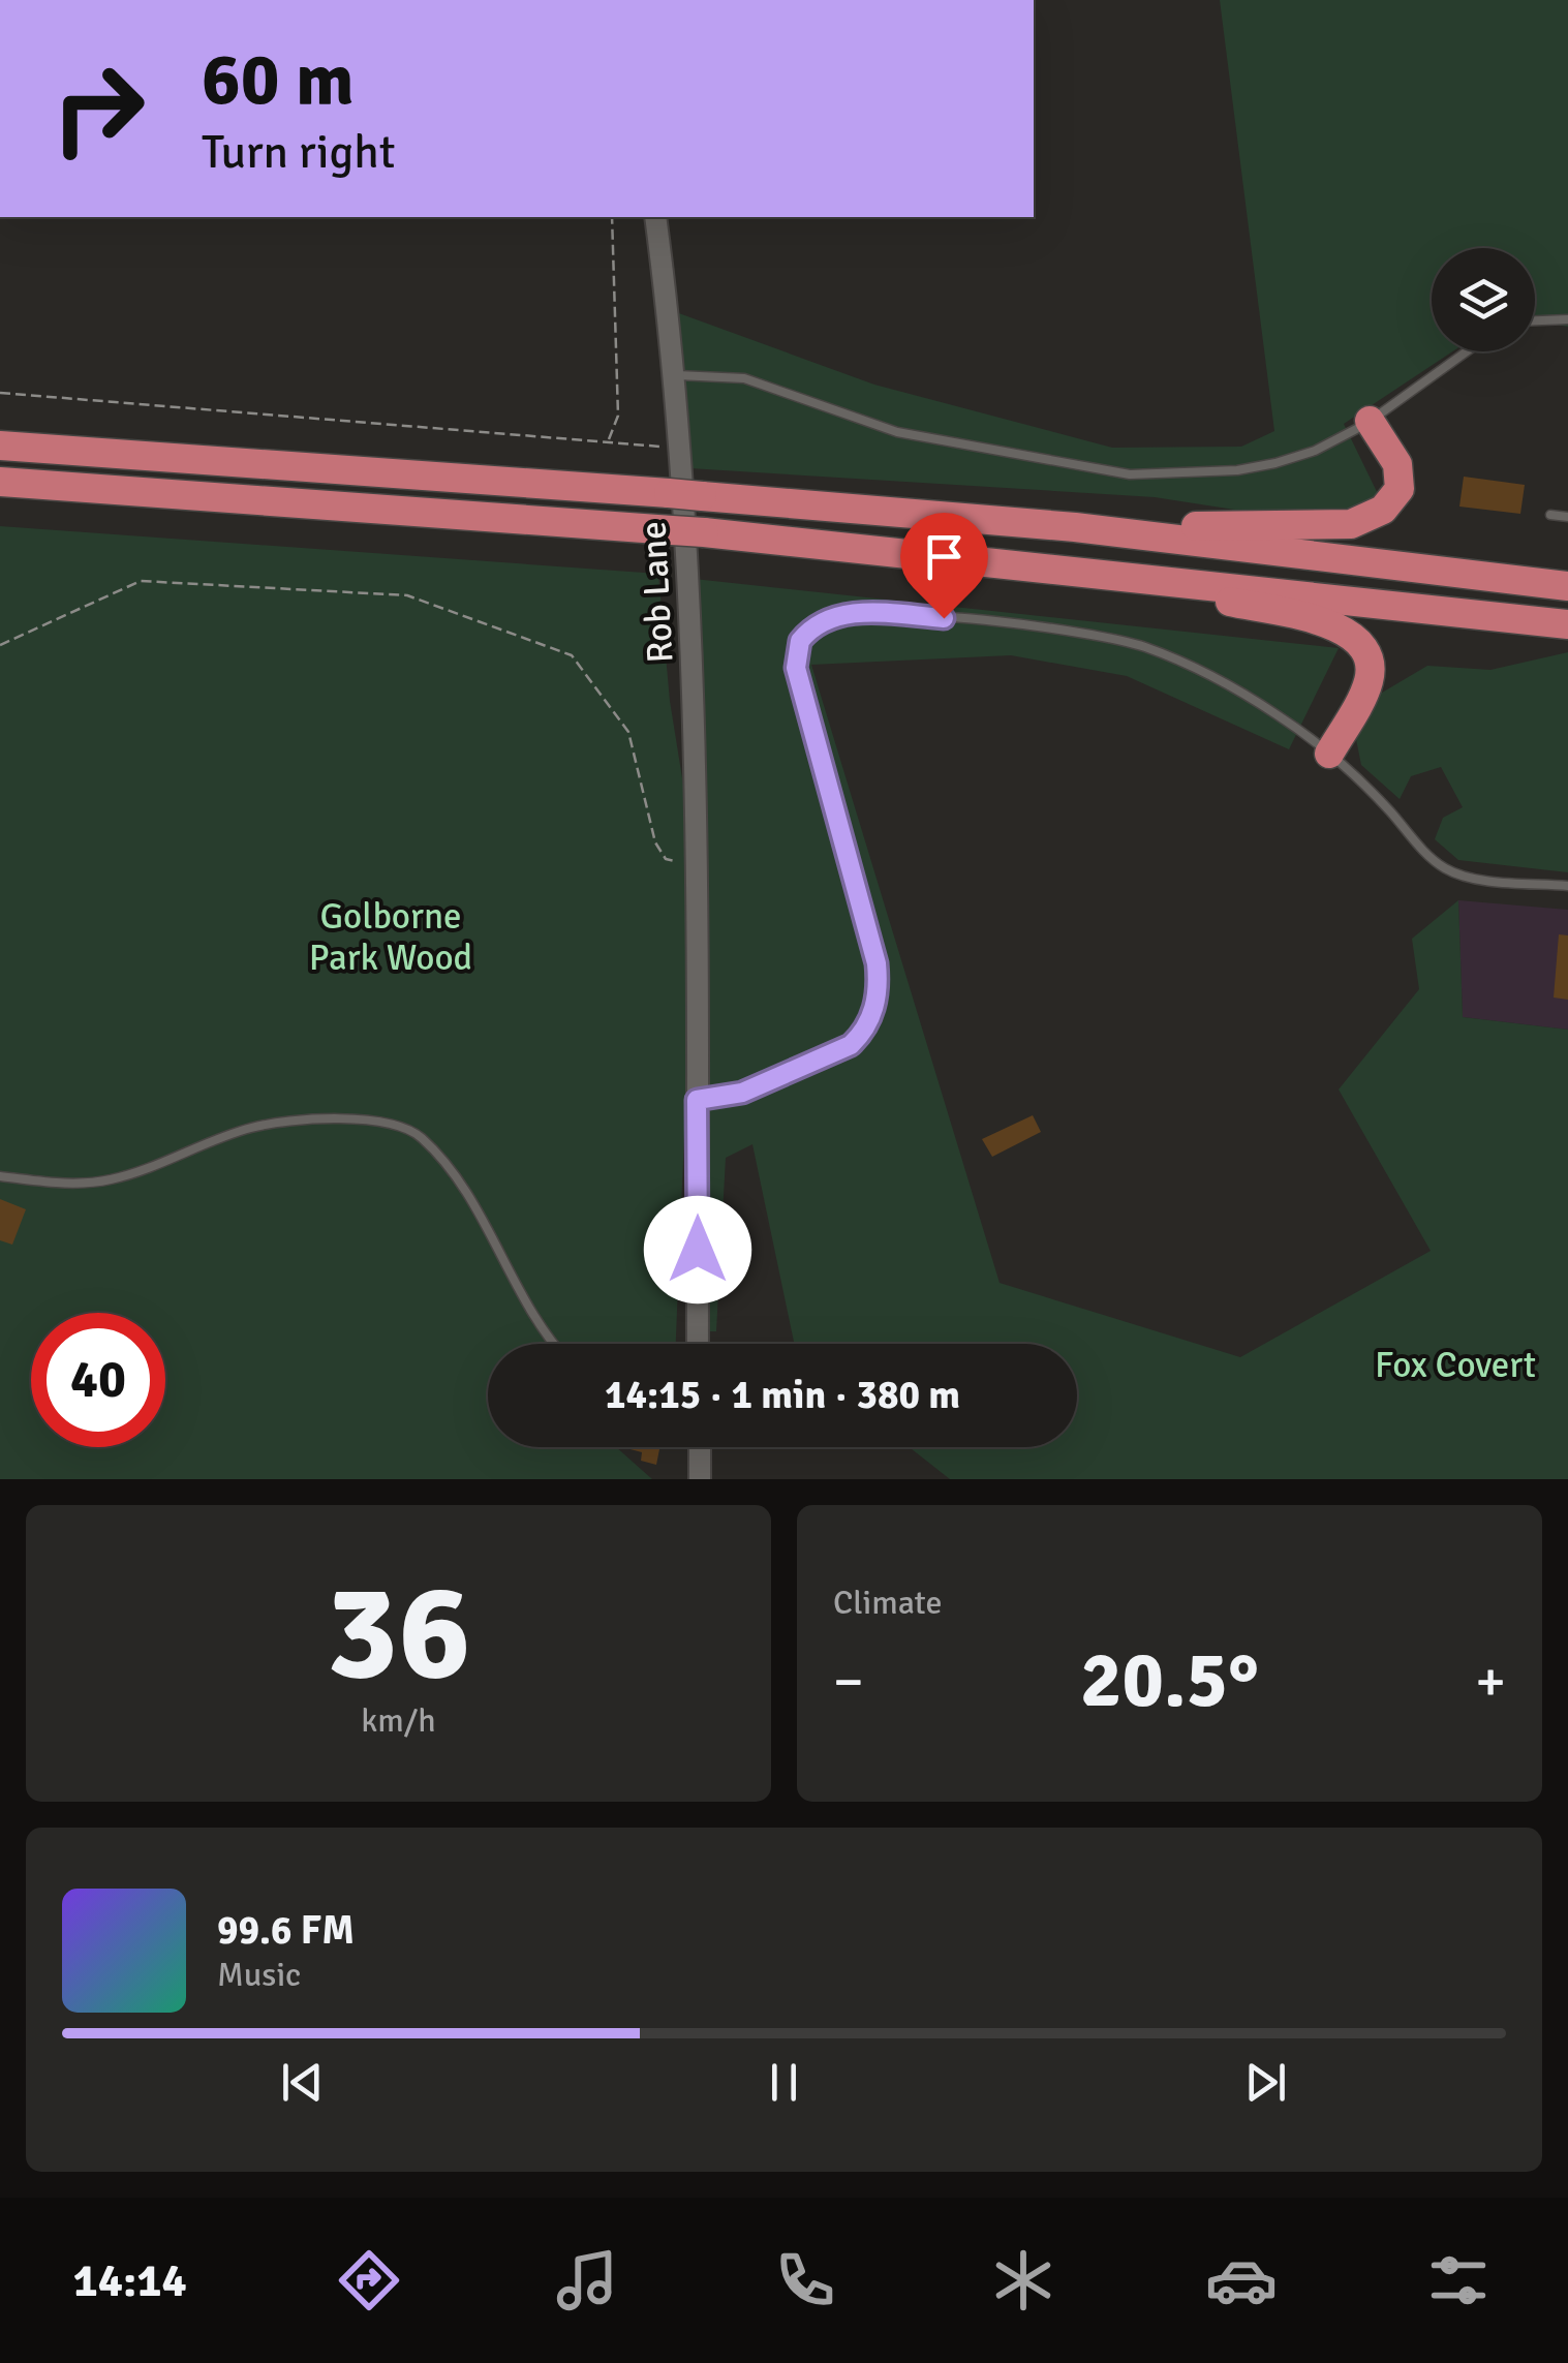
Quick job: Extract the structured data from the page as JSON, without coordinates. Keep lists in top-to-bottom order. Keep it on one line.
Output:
{"streets":{"street":["Rob Lane"]},"parks":["Golborne Park Wood","Fox Covert"],"page":{"turn":["60 m","Turn right"],"limit":"40","trip":"14:15 · 1 min · 380 m","tile":[["36","km/h"],"Climate"],"heat":["−","20.5°","+"],"song":["99.6 FM","Music"],"tabs":"14:14"}}
